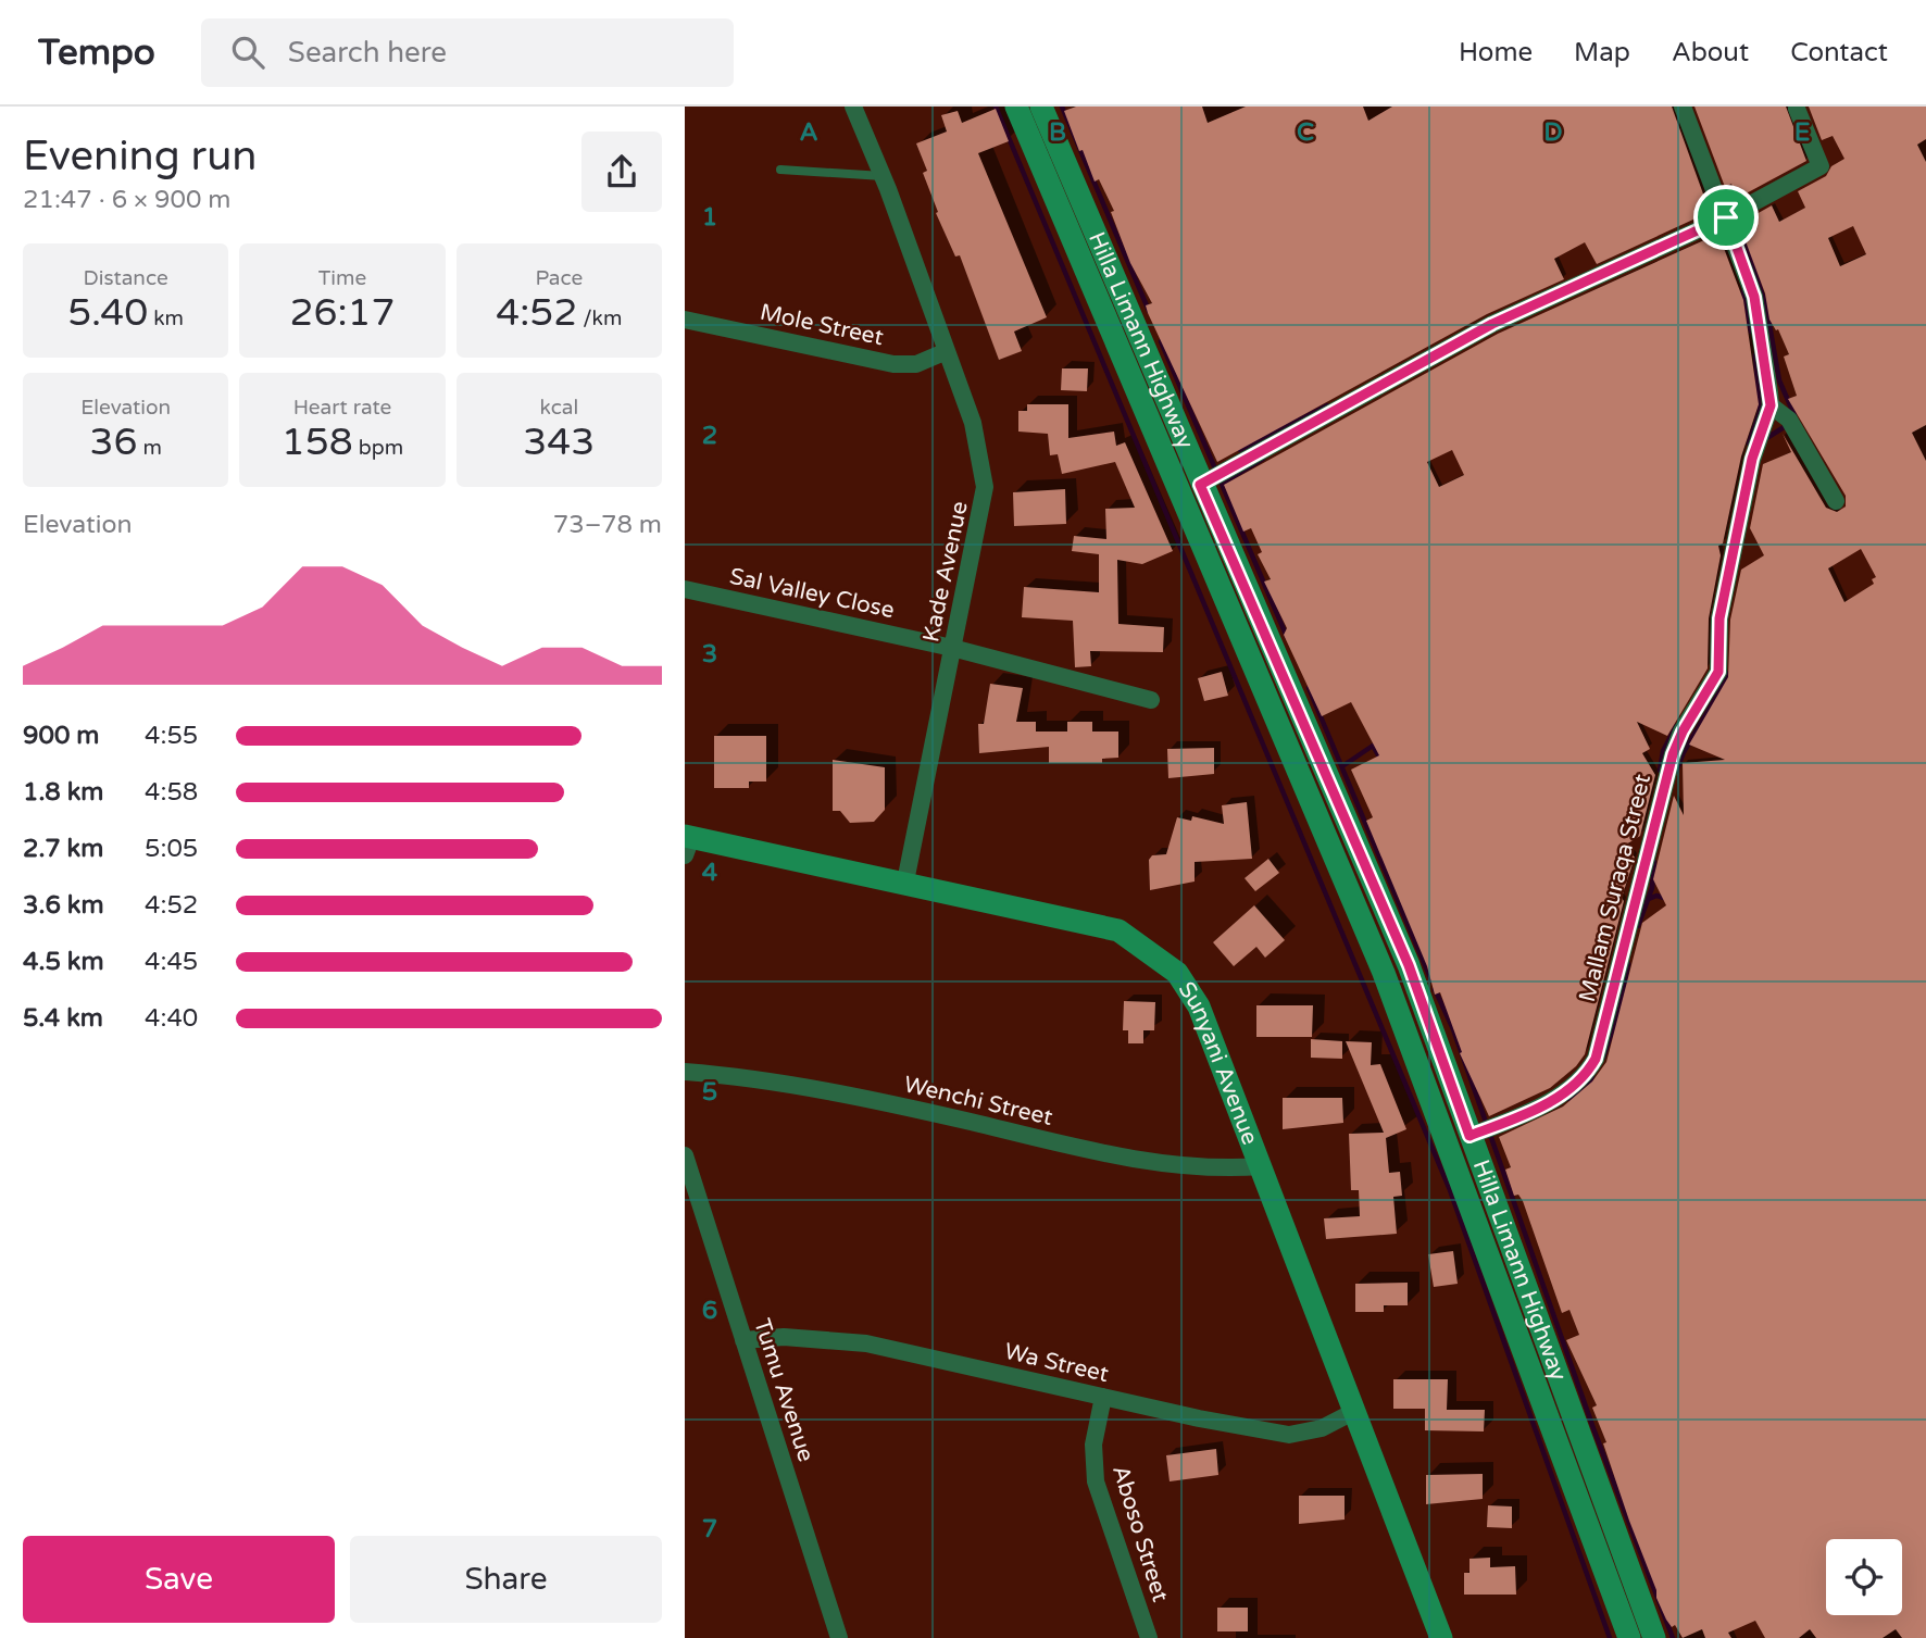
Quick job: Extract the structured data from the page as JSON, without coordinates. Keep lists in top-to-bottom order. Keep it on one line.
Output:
{"streets":{"main road":["Hilla Limann Highway","Sunyani Avenue"],"street":["Mole Street","Kade Avenue","Sal Valley Close","Mallam Suraqa Street","Wenchi Street","Wa Street","Tumu Avenue","Aboso Street"]},"crossings":[["Mole Street","Kade Avenue"],["Hilla Limann Highway","Mallam Suraqa Street"],["Kade Avenue","Sal Valley Close"],["Kade Avenue","Sunyani Avenue"],["Sunyani Avenue","Wenchi Street"],["Sunyani Avenue","Wa Street"],["Wa Street","Tumu Avenue"],["Wa Street","Aboso Street"]],"page":{"header":"Tempo","search":"Search here","nav":["Home","Map","About","Contact"],"heading":["Evening run","21:47 · 6 × 900 m"],"stats":[["Distance","5.40 km"],["Time","26:17"],["Pace","4:52 /km"],["Elevation","36 m"],["Heart rate","158 bpm"],["kcal","343"]],"chart":["Elevation","73–78 m"],"list":[{"name":"900 m","note":"4:55"},{"name":"1.8 km","note":"4:58"},{"name":"2.7 km","note":"5:05"},{"name":"3.6 km","note":"4:52"},{"name":"4.5 km","note":"4:45"},{"name":"5.4 km","note":"4:40"}],"buttons":["Save","Share"]},"grid":{"columns":["A","B","C","D","E"],"rows":["1","2","3","4","5","6","7"]}}
